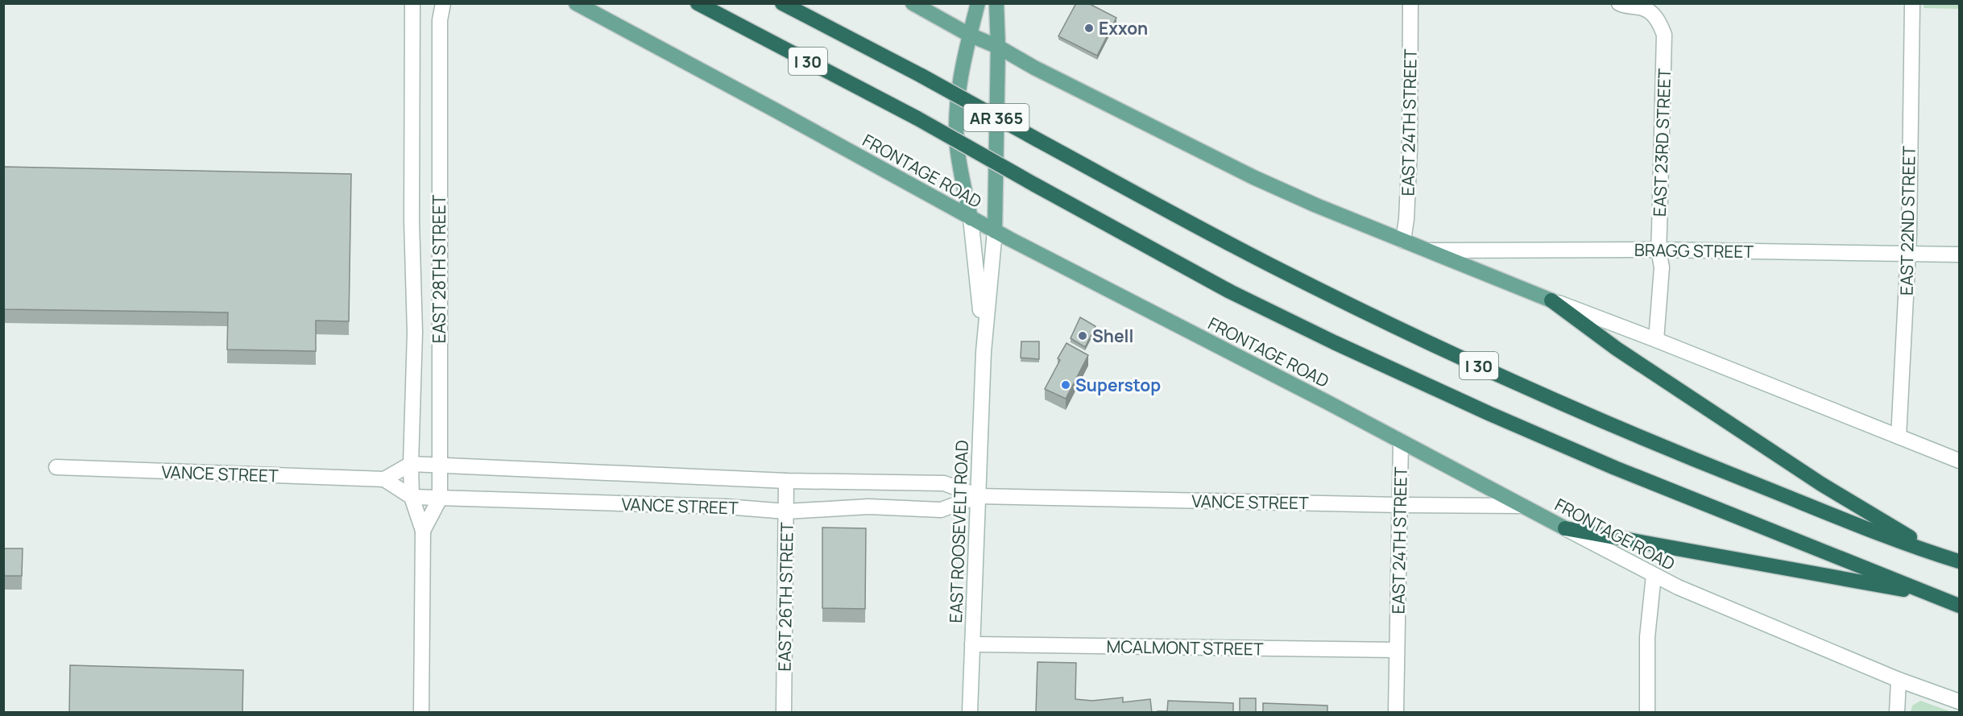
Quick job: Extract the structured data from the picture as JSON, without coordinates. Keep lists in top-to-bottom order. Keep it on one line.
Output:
{"streets":{"highway":["I 30"],"main road":["AR 365","FRONTAGE ROAD","EAST ROOSEVELT ROAD"],"street":["EAST 24TH STREET","EAST 23RD STREET","EAST 22ND STREET","BRAGG STREET","EAST 28TH STREET","VANCE STREET","EAST 26TH STREET","MCALMONT STREET"]},"crossings":[["EAST 24TH STREET","FRONTAGE ROAD"],["EAST 24TH STREET","VANCE STREET"],["EAST 24TH STREET","MCALMONT STREET"],["EAST 23RD STREET","BRAGG STREET"],["FRONTAGE ROAD","VANCE STREET"],["FRONTAGE ROAD","EAST ROOSEVELT ROAD"],["EAST 22ND STREET","BRAGG STREET"],["EAST 28TH STREET","VANCE STREET"],["VANCE STREET","EAST ROOSEVELT ROAD"],["VANCE STREET","EAST 26TH STREET"],["EAST ROOSEVELT ROAD","MCALMONT STREET"]],"places":["Exxon","Shell","Superstop"]}
